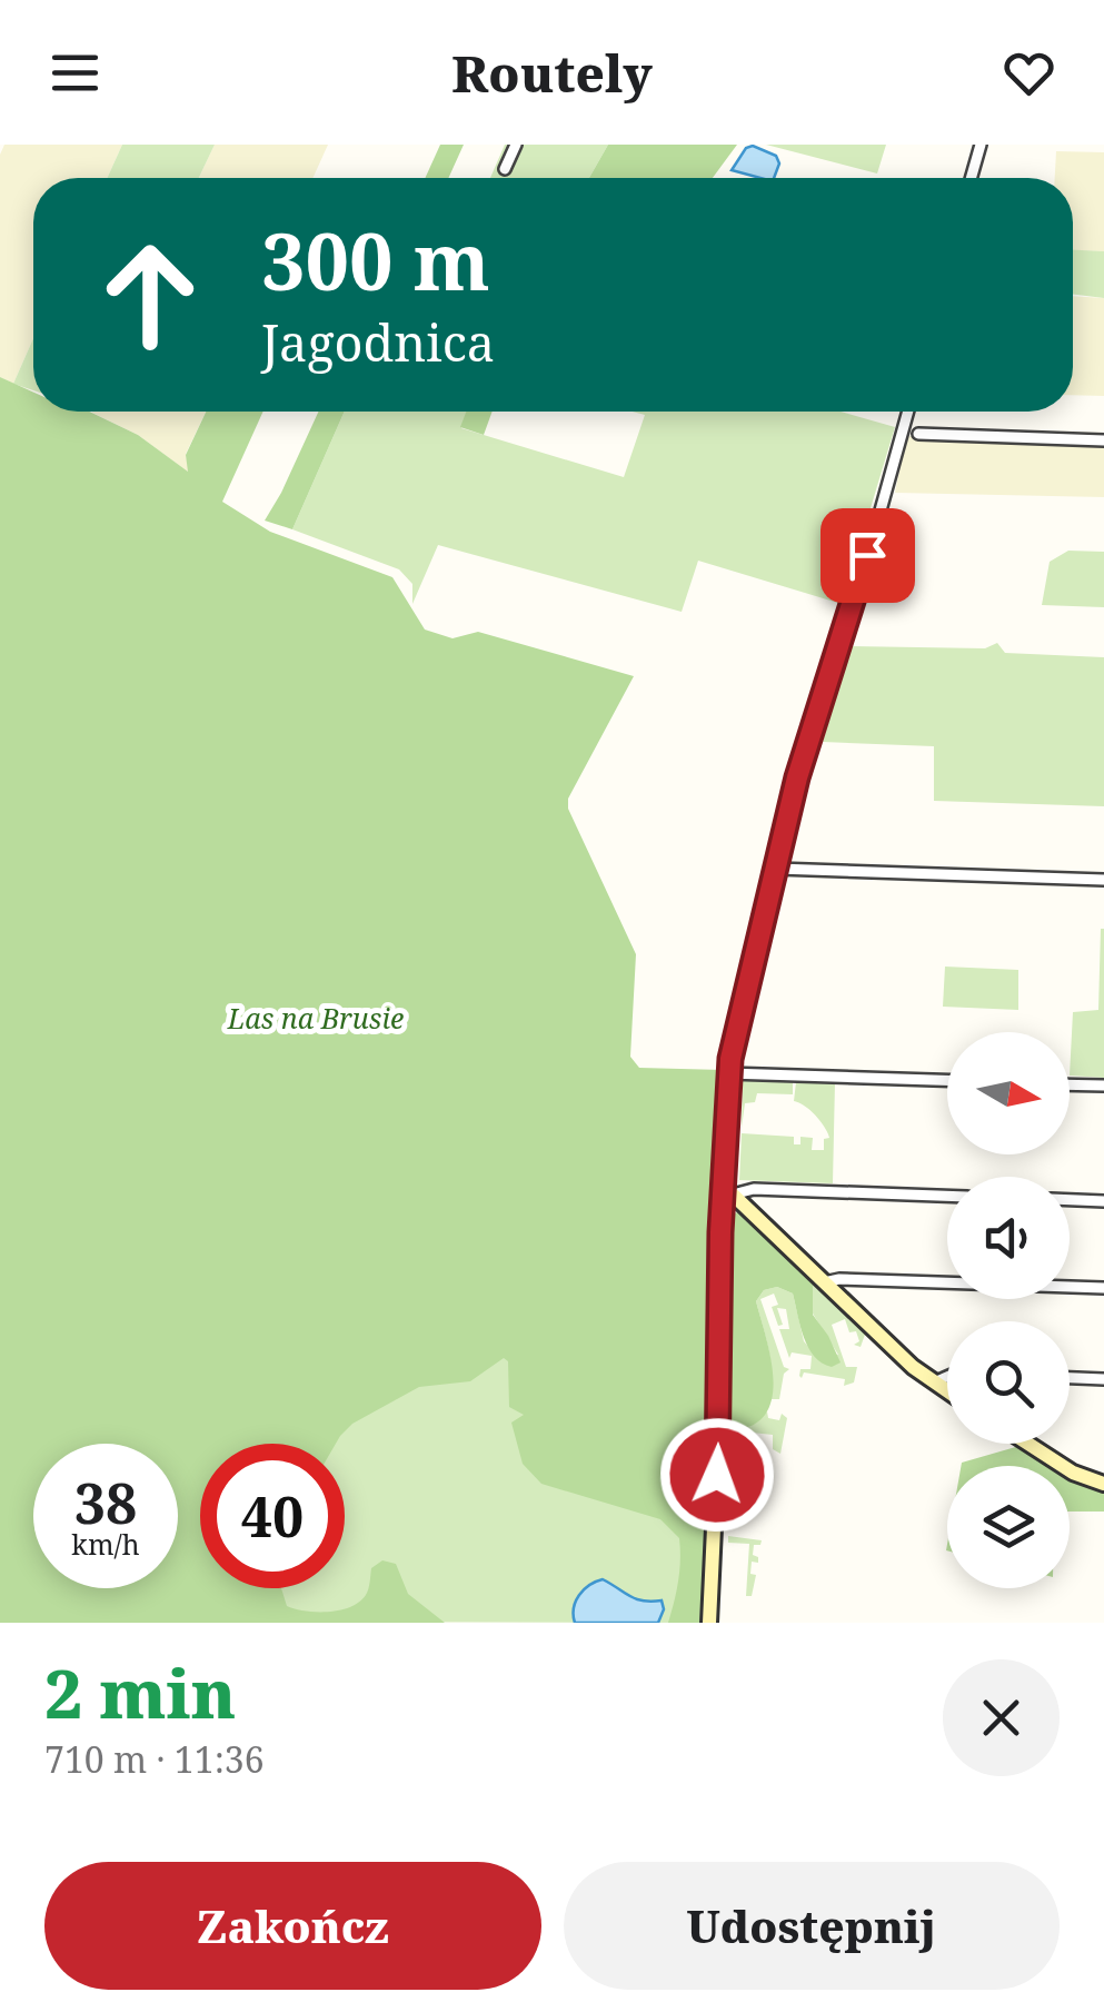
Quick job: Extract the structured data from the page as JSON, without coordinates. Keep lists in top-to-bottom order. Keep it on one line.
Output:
{"parks":["Las na Brusie"],"north":"right","page":{"header":"Routely","turn":["300 m","Jagodnica"],"speed":"38 km/h","limit":"40","heading":["2 min","710 m · 11:36"],"buttons":["Zakończ","Udostępnij"]}}
